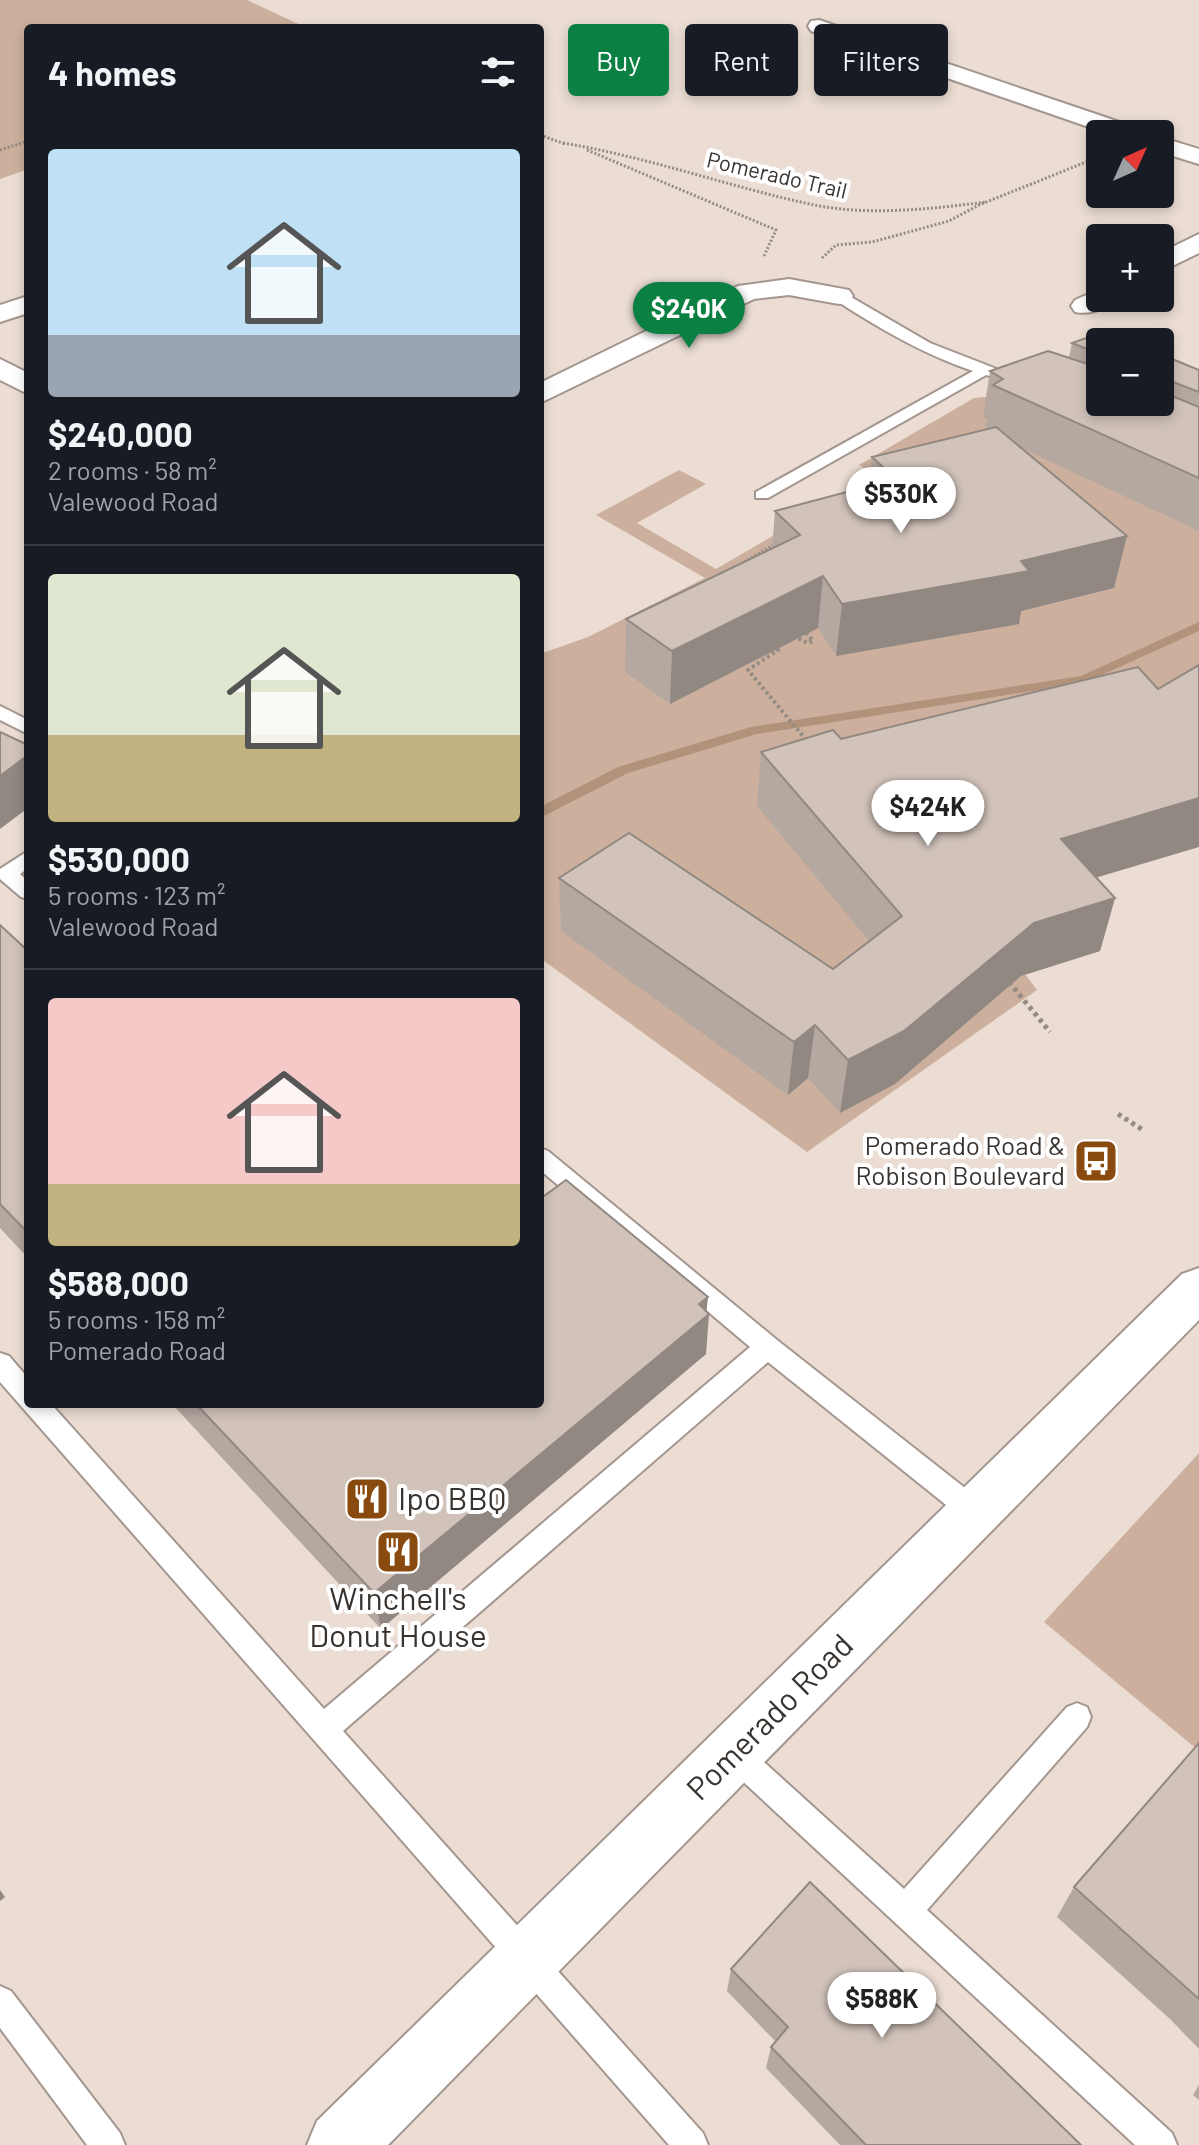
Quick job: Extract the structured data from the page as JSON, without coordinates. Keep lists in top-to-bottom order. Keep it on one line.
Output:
{"streets":{"street":["Pomerado Road"],"path":["Pomerado Trail"]},"places":{"bus stop":["Pomerado Road & Robison Boulevard"],"restaurant":["Ipo BBQ","Winchell's Donut House"]},"north":"top right","page":{"chip":["Buy","Rent","Filters"],"heading":"4 homes","map_buttons":["+","−"],"list":[{"name":"$240,000","note":"2 rooms · 58 m² · Valewood Road"},{"name":"$530,000","note":"5 rooms · 123 m² · Valewood Road"},{"name":"$588,000","note":"5 rooms · 158 m² · Pomerado Road"}],"price":["$240K","$530K","$424K","$588K"]}}
